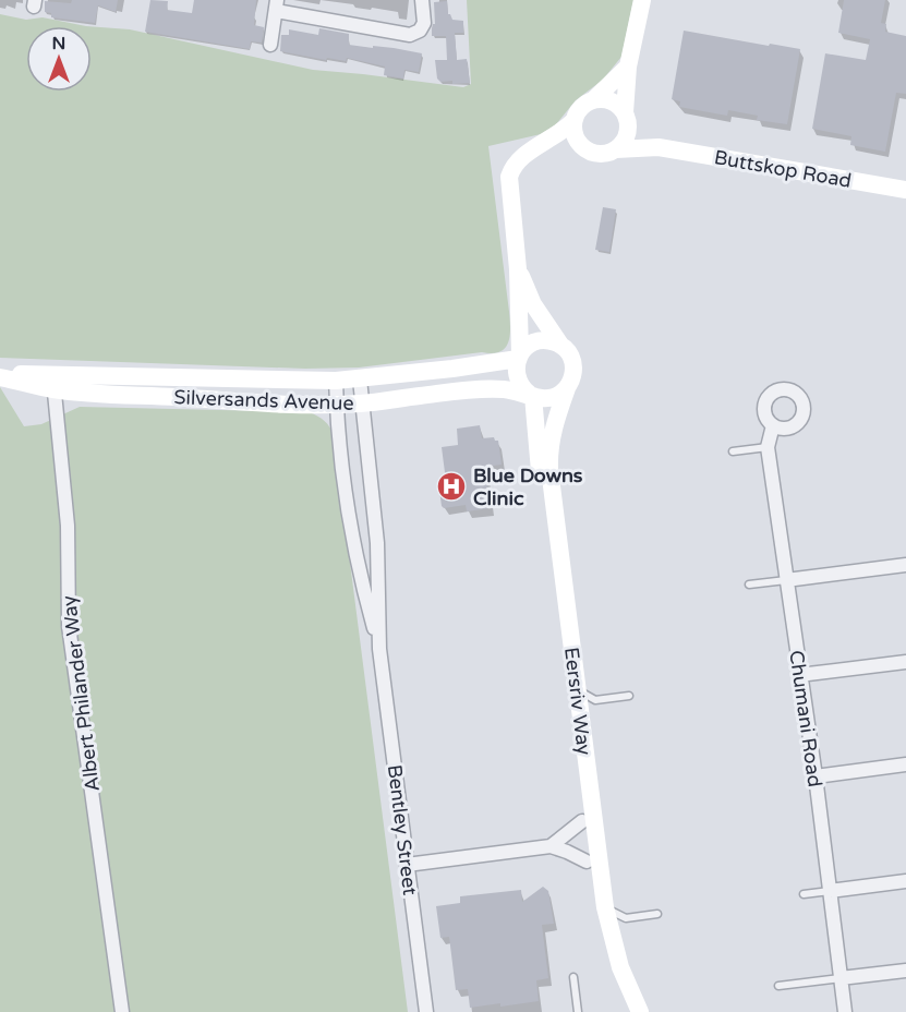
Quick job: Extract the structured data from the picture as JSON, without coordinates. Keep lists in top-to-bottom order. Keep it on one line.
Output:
{"streets":{"main road":["Buttskop Road","Silversands Avenue","Eersriv Way"],"street":["Albert Philander Way","Chumani Road","Bentley Street"]},"crossings":[["Silversands Avenue","Albert Philander Way"],["Silversands Avenue","Eersriv Way"],["Silversands Avenue","Bentley Street"]],"places":{"hospital":["Blue Downs Clinic"]},"north":"top"}
